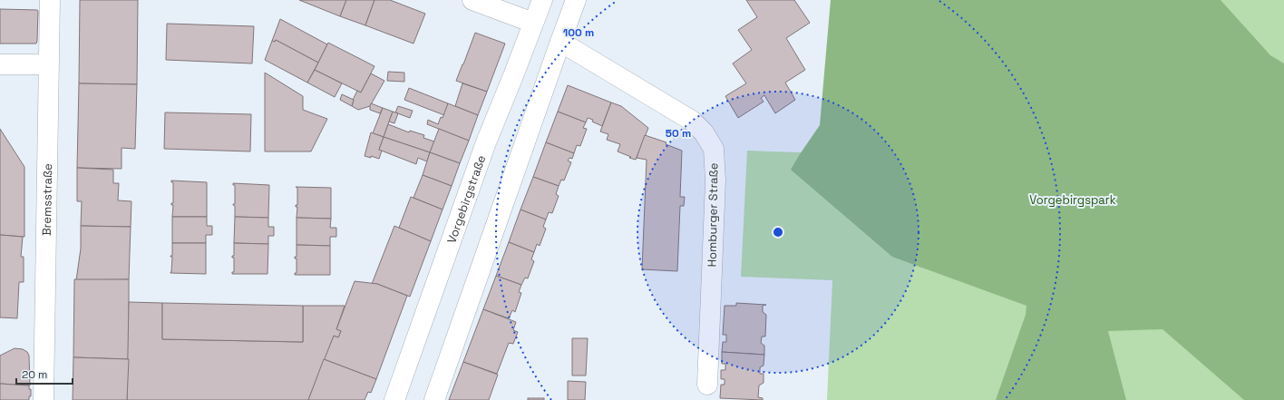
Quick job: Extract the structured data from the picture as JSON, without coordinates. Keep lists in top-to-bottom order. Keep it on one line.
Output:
{"streets":{"street":["Bremsstraße","Vorgebirgstraße","Homburger Straße"]},"parks":["Vorgebirgspark"],"scale_bar":"20 m","rings":["100 m","50 m"]}
